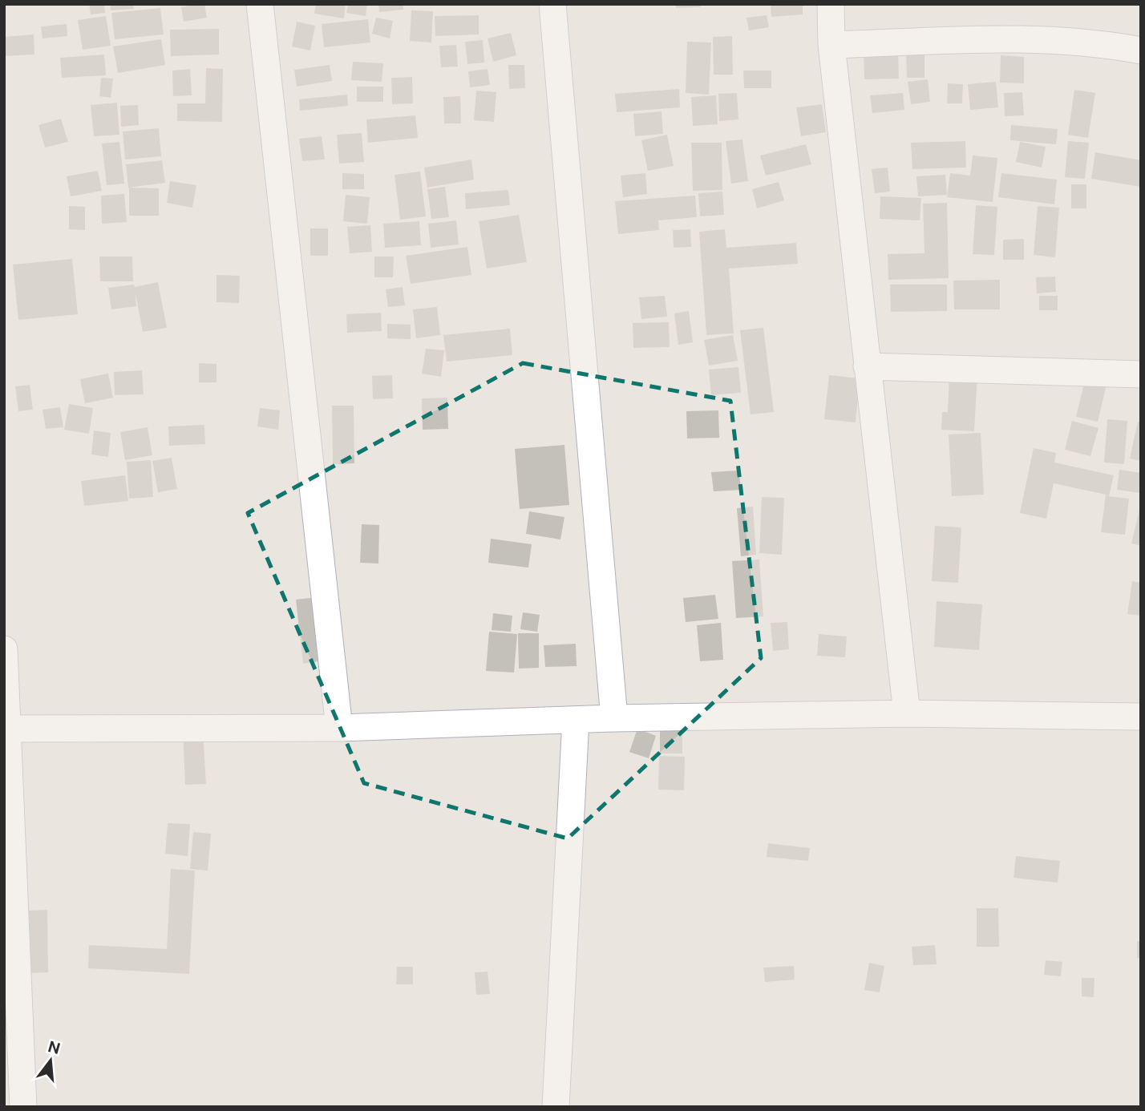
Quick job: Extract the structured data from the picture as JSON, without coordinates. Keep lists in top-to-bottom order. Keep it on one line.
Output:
{"north":"top"}
